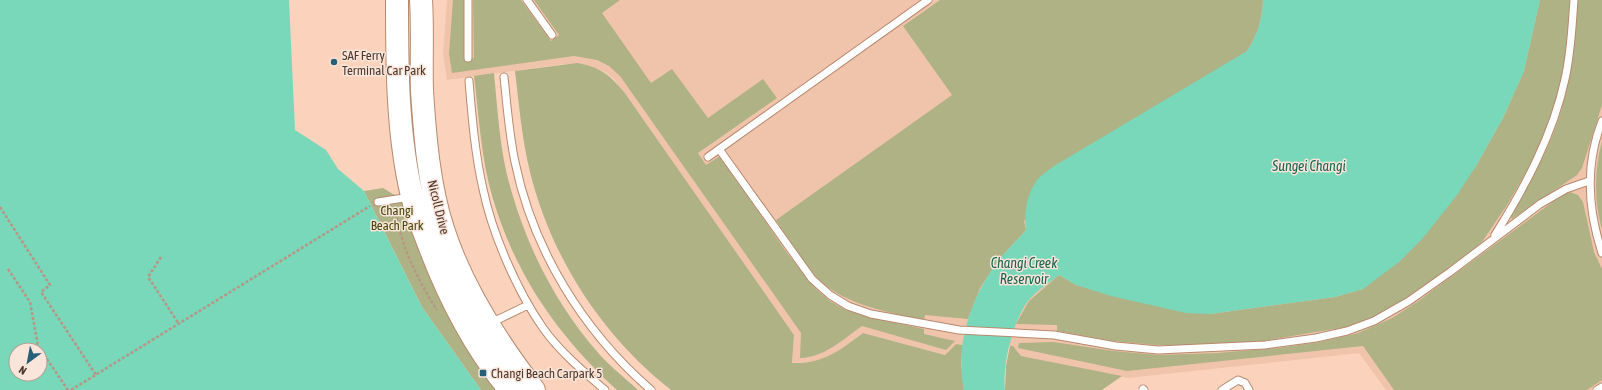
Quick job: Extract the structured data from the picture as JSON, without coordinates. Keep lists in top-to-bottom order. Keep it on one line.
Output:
{"streets":{"main road":["Nicoll Drive"]},"water":["Sungei Changi","Changi Creek Reservoir"],"parks":["Changi Beach Park"],"places":{"other":["SAF Ferry Terminal Car Park"],"transit":["Changi Beach Carpark 5"]},"north":"bottom left"}
